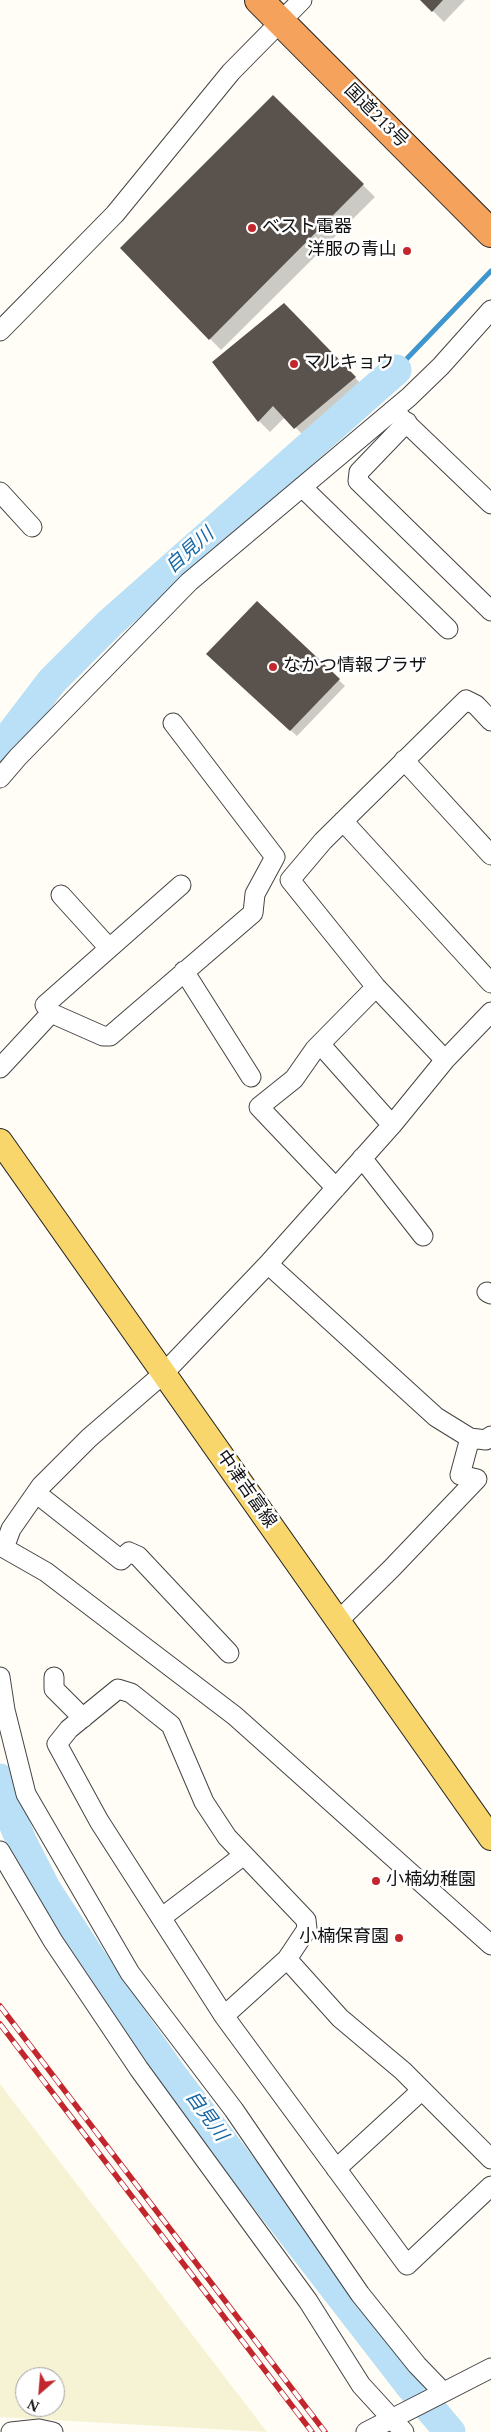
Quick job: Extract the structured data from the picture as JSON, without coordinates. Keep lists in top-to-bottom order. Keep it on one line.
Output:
{"streets":{"highway":["国道213号"],"main road":["中津吉富線"]},"water":["自見川"],"places":["ベスト電器","洋服の青山","マルキョウ","なかつ情報プラザ","小楠幼稚園","小楠保育園"],"north":"bottom left"}
